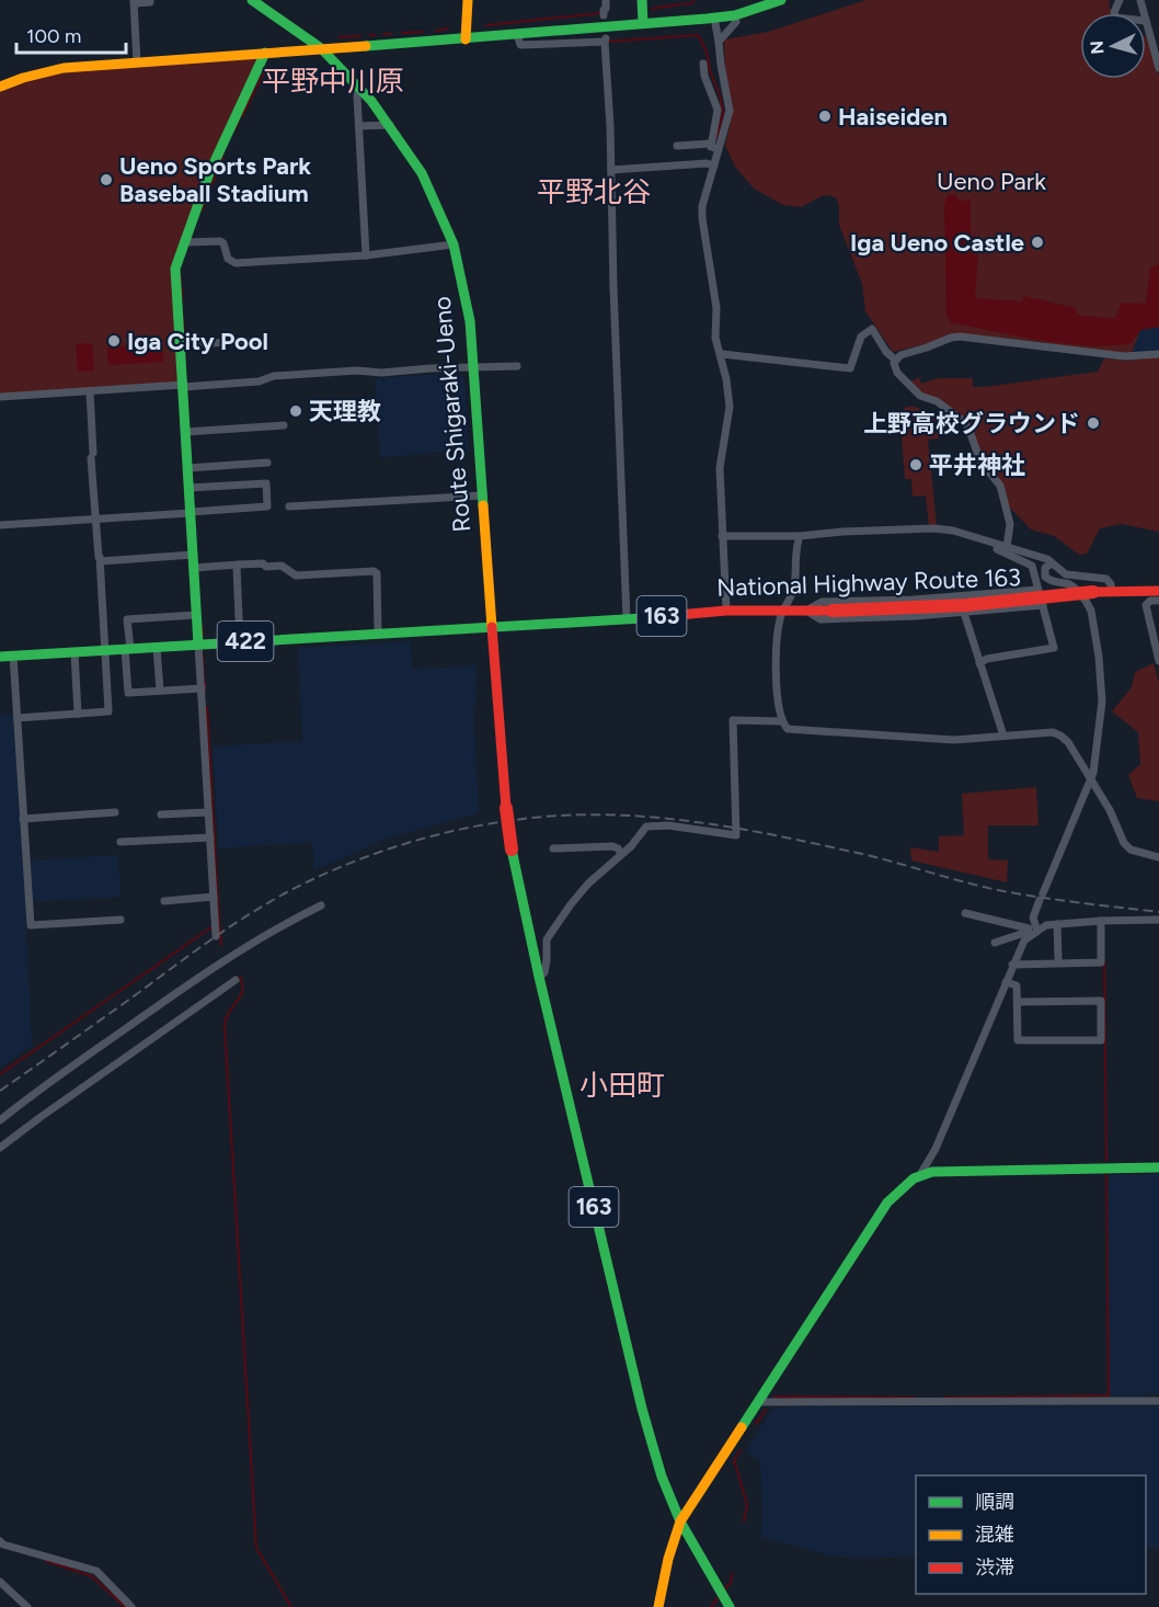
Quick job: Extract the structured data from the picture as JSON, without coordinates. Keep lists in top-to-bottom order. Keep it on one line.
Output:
{"streets":{"main road":["Route Shigaraki-Ueno","National Highway Route 163","163","422"]},"crossings":[["Route Shigaraki-Ueno","National Highway Route 163"],["Route Shigaraki-Ueno","163"],["Route Shigaraki-Ueno","422"],["National Highway Route 163","163"],["National Highway Route 163","422"],["163","422"]],"districts":["平野中川原","平野北谷","小田町"],"parks":["Ueno Park"],"places":["Haiseiden","Ueno Sports Park Baseball Stadium","Iga Ueno Castle","Iga City Pool","天理教","上野高校グラウンド","平井神社"],"legend":["順調","混雑","渋滞"],"scale_bar":"100 m","north":"left"}
